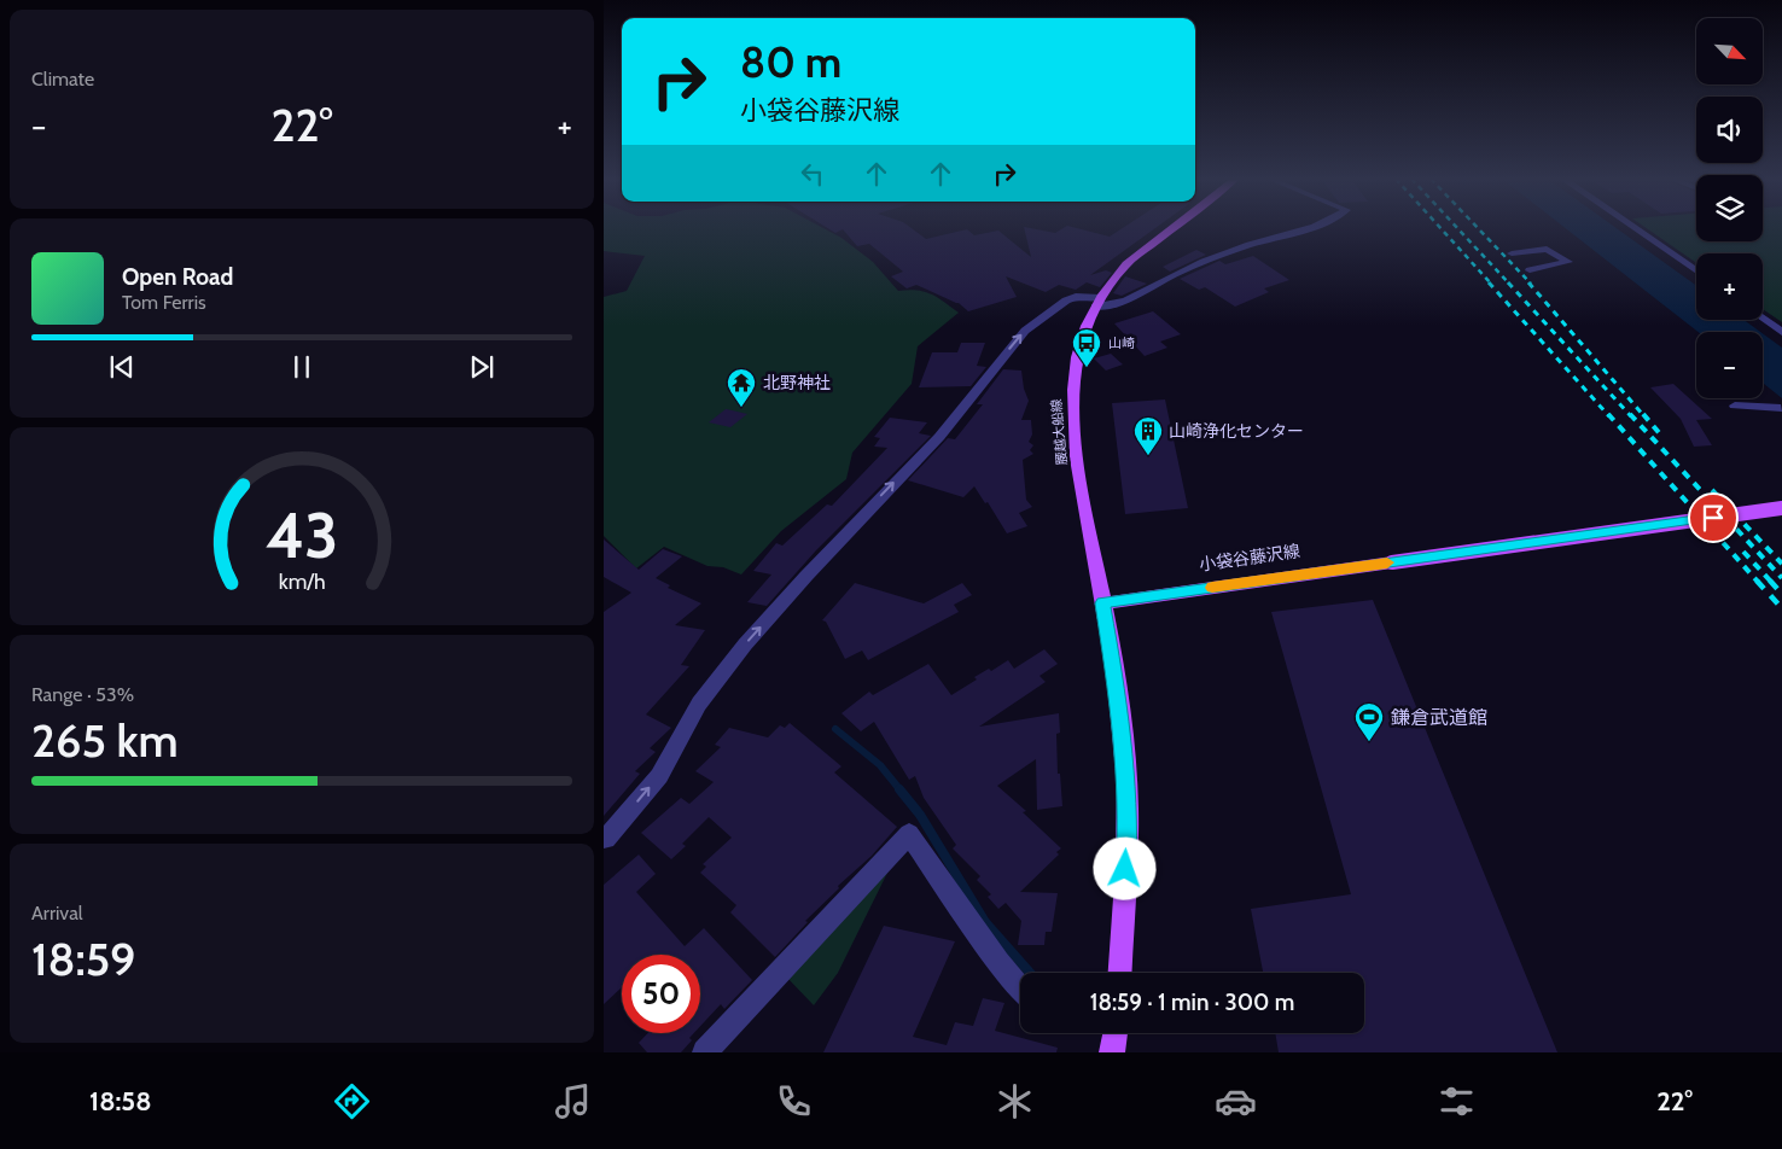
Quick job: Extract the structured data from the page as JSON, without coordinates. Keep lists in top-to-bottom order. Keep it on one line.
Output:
{"streets":{"main road":["腰越大船線","小袋谷藤沢線"]},"crossings":[["腰越大船線","小袋谷藤沢線"]],"places":{"bus stop":["山崎"],"temple":["北野神社"],"building":["山崎浄化センター"],"sports":["鎌倉武道館"]},"north":"bottom right","page":{"tile":["Climate",["Range · 53%","265 km"],["Arrival","18:59"]],"map_buttons":["+","−"],"turn":["80 m","小袋谷藤沢線"],"heat":["−","22°","+"],"song":["Open Road","Tom Ferris"],"limit":"50","trip":"18:59 · 1 min · 300 m","tabs":["18:58","22°"],"gauge":["43","km/h"]}}
